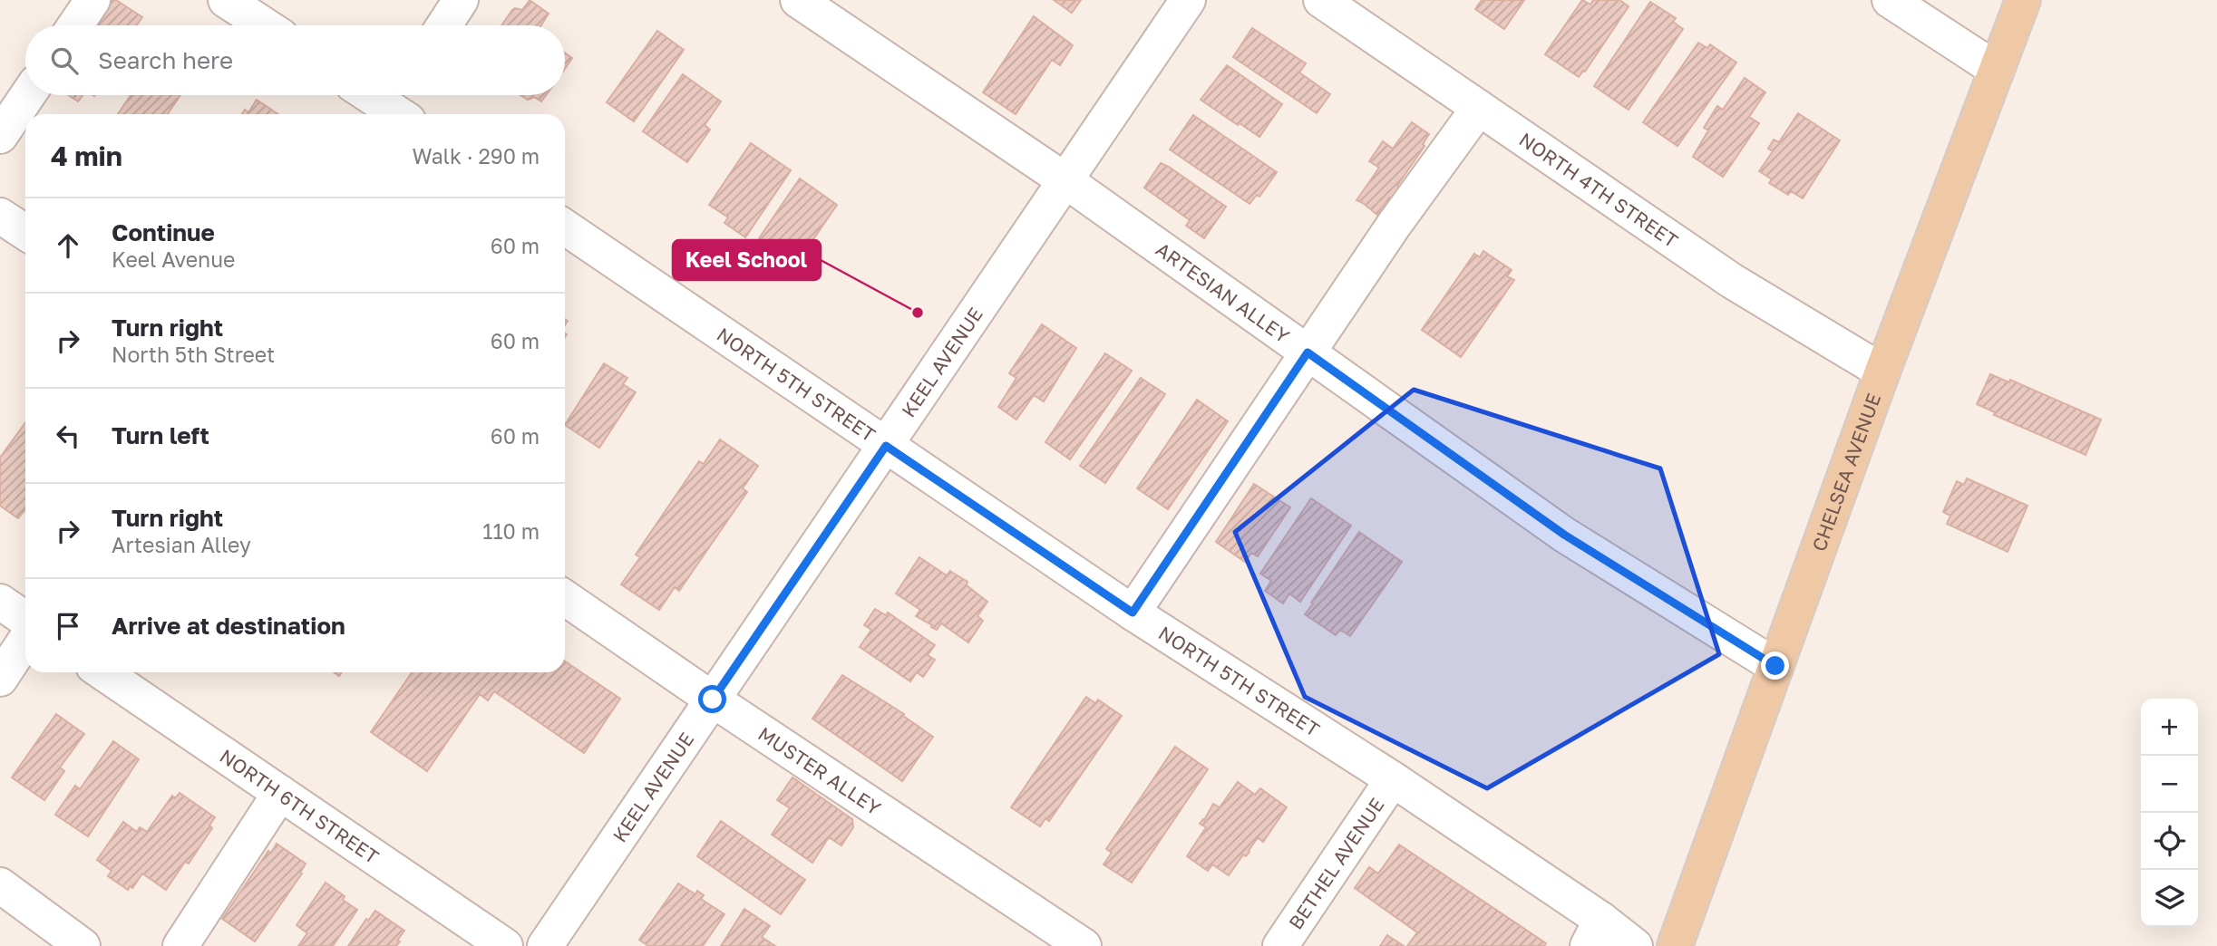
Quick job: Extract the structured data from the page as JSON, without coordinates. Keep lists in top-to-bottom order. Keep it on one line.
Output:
{"streets":{"main road":["CHELSEA AVENUE"],"street":["NORTH 4TH STREET","ARTESIAN ALLEY","KEEL AVENUE","NORTH 5TH STREET","MUSTER ALLEY","NORTH 6TH STREET","BETHEL AVENUE"]},"crossings":[["NORTH 4TH STREET","CHELSEA AVENUE"],["ARTESIAN ALLEY","KEEL AVENUE"],["ARTESIAN ALLEY","CHELSEA AVENUE"],["KEEL AVENUE","NORTH 5TH STREET"],["KEEL AVENUE","MUSTER ALLEY"],["NORTH 5TH STREET","BETHEL AVENUE"]],"places":["Keel School"],"page":{"search":"Search here","heading":["4 min","Walk · 290 m"],"list":[["Continue","Keel Avenue","60 m"],["Turn right","North 5th Street","60 m"],["Turn left","60 m"],["Turn right","Artesian Alley","110 m"],"Arrive at destination"],"map_buttons":["+","−"]}}
